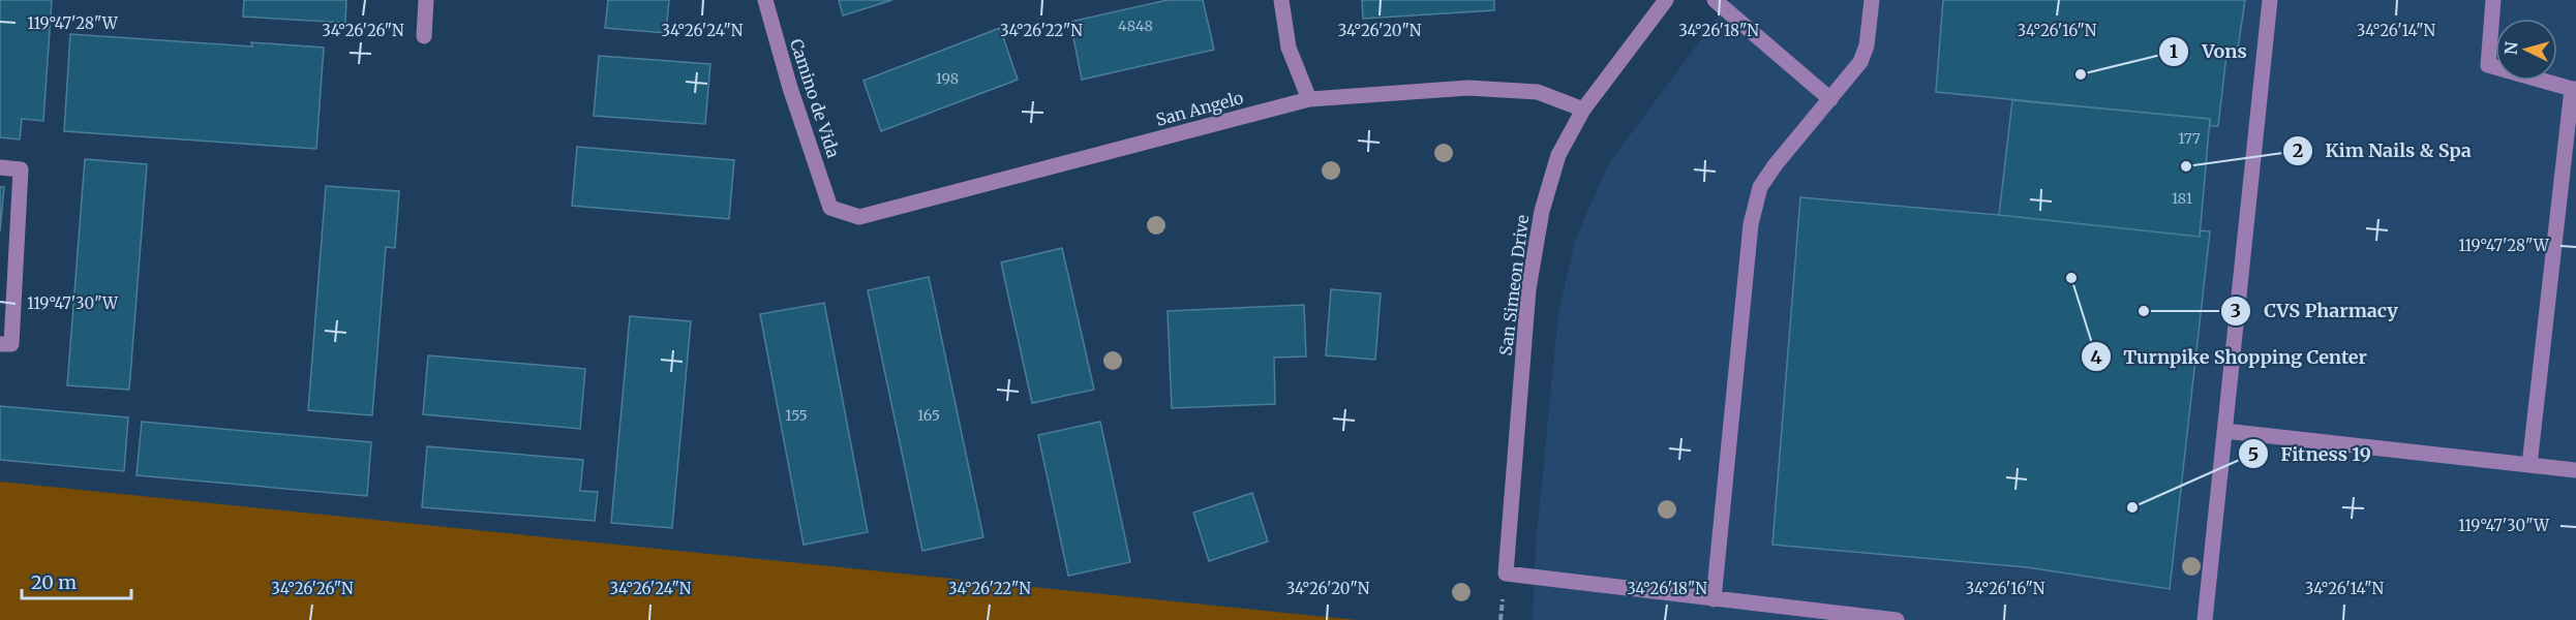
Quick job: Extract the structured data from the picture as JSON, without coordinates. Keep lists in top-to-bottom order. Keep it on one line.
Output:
{"streets":{"street":["Camino de Vida","San Angelo","San Simeon Drive"]},"crossings":[["Camino de Vida","San Angelo"],["San Angelo","San Simeon Drive"]],"places":["Vons","Kim Nails & Spa","Turnpike Shopping Center","CVS Pharmacy","Fitness 19"],"house_numbers":["4848","198","177","181","155","165"],"scale_bar":"20 m","north":"left","coordinates":["119°47'28\"W","34°26'20\"N","34°26'26\"N","34°26'24\"N","34°26'22\"N","34°26'18\"N","34°26'16\"N","34°26'14\"N","119°47'30\"W"]}
